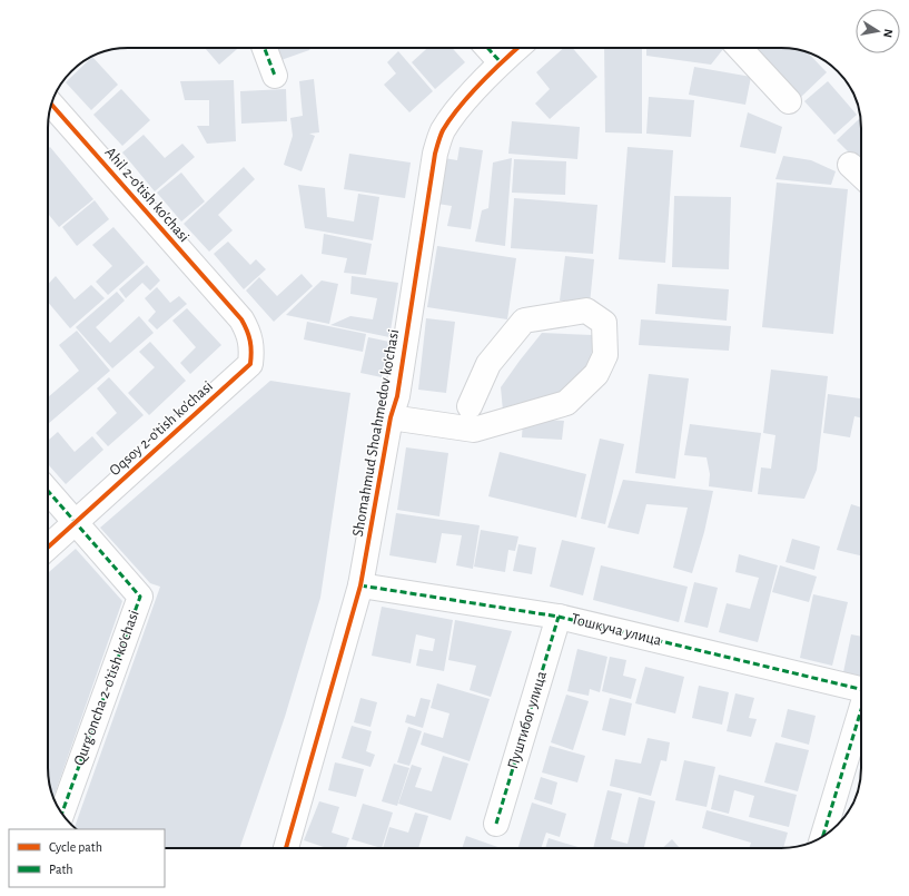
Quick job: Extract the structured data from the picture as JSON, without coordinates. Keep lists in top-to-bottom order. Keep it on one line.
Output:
{"streets":{"street":["Ahil 2-o'tish ko'chasi","Oqsoy 2-o'tish ko'chasi","Shomahmud Shoahmedov ko'chasi","Тошкуча улица","Qurg'oncha 2-o'tish ko'chasi","Пуштибог улица"]},"crossings":[["Ahil 2-o'tish ko'chasi","Oqsoy 2-o'tish ko'chasi"],["Oqsoy 2-o'tish ko'chasi","Qurg'oncha 2-o'tish ko'chasi"],["Shomahmud Shoahmedov ko'chasi","Тошкуча улица"],["Тошкуча улица","Пуштибог улица"]],"legend":["Cycle path","Path"],"north":"right"}
